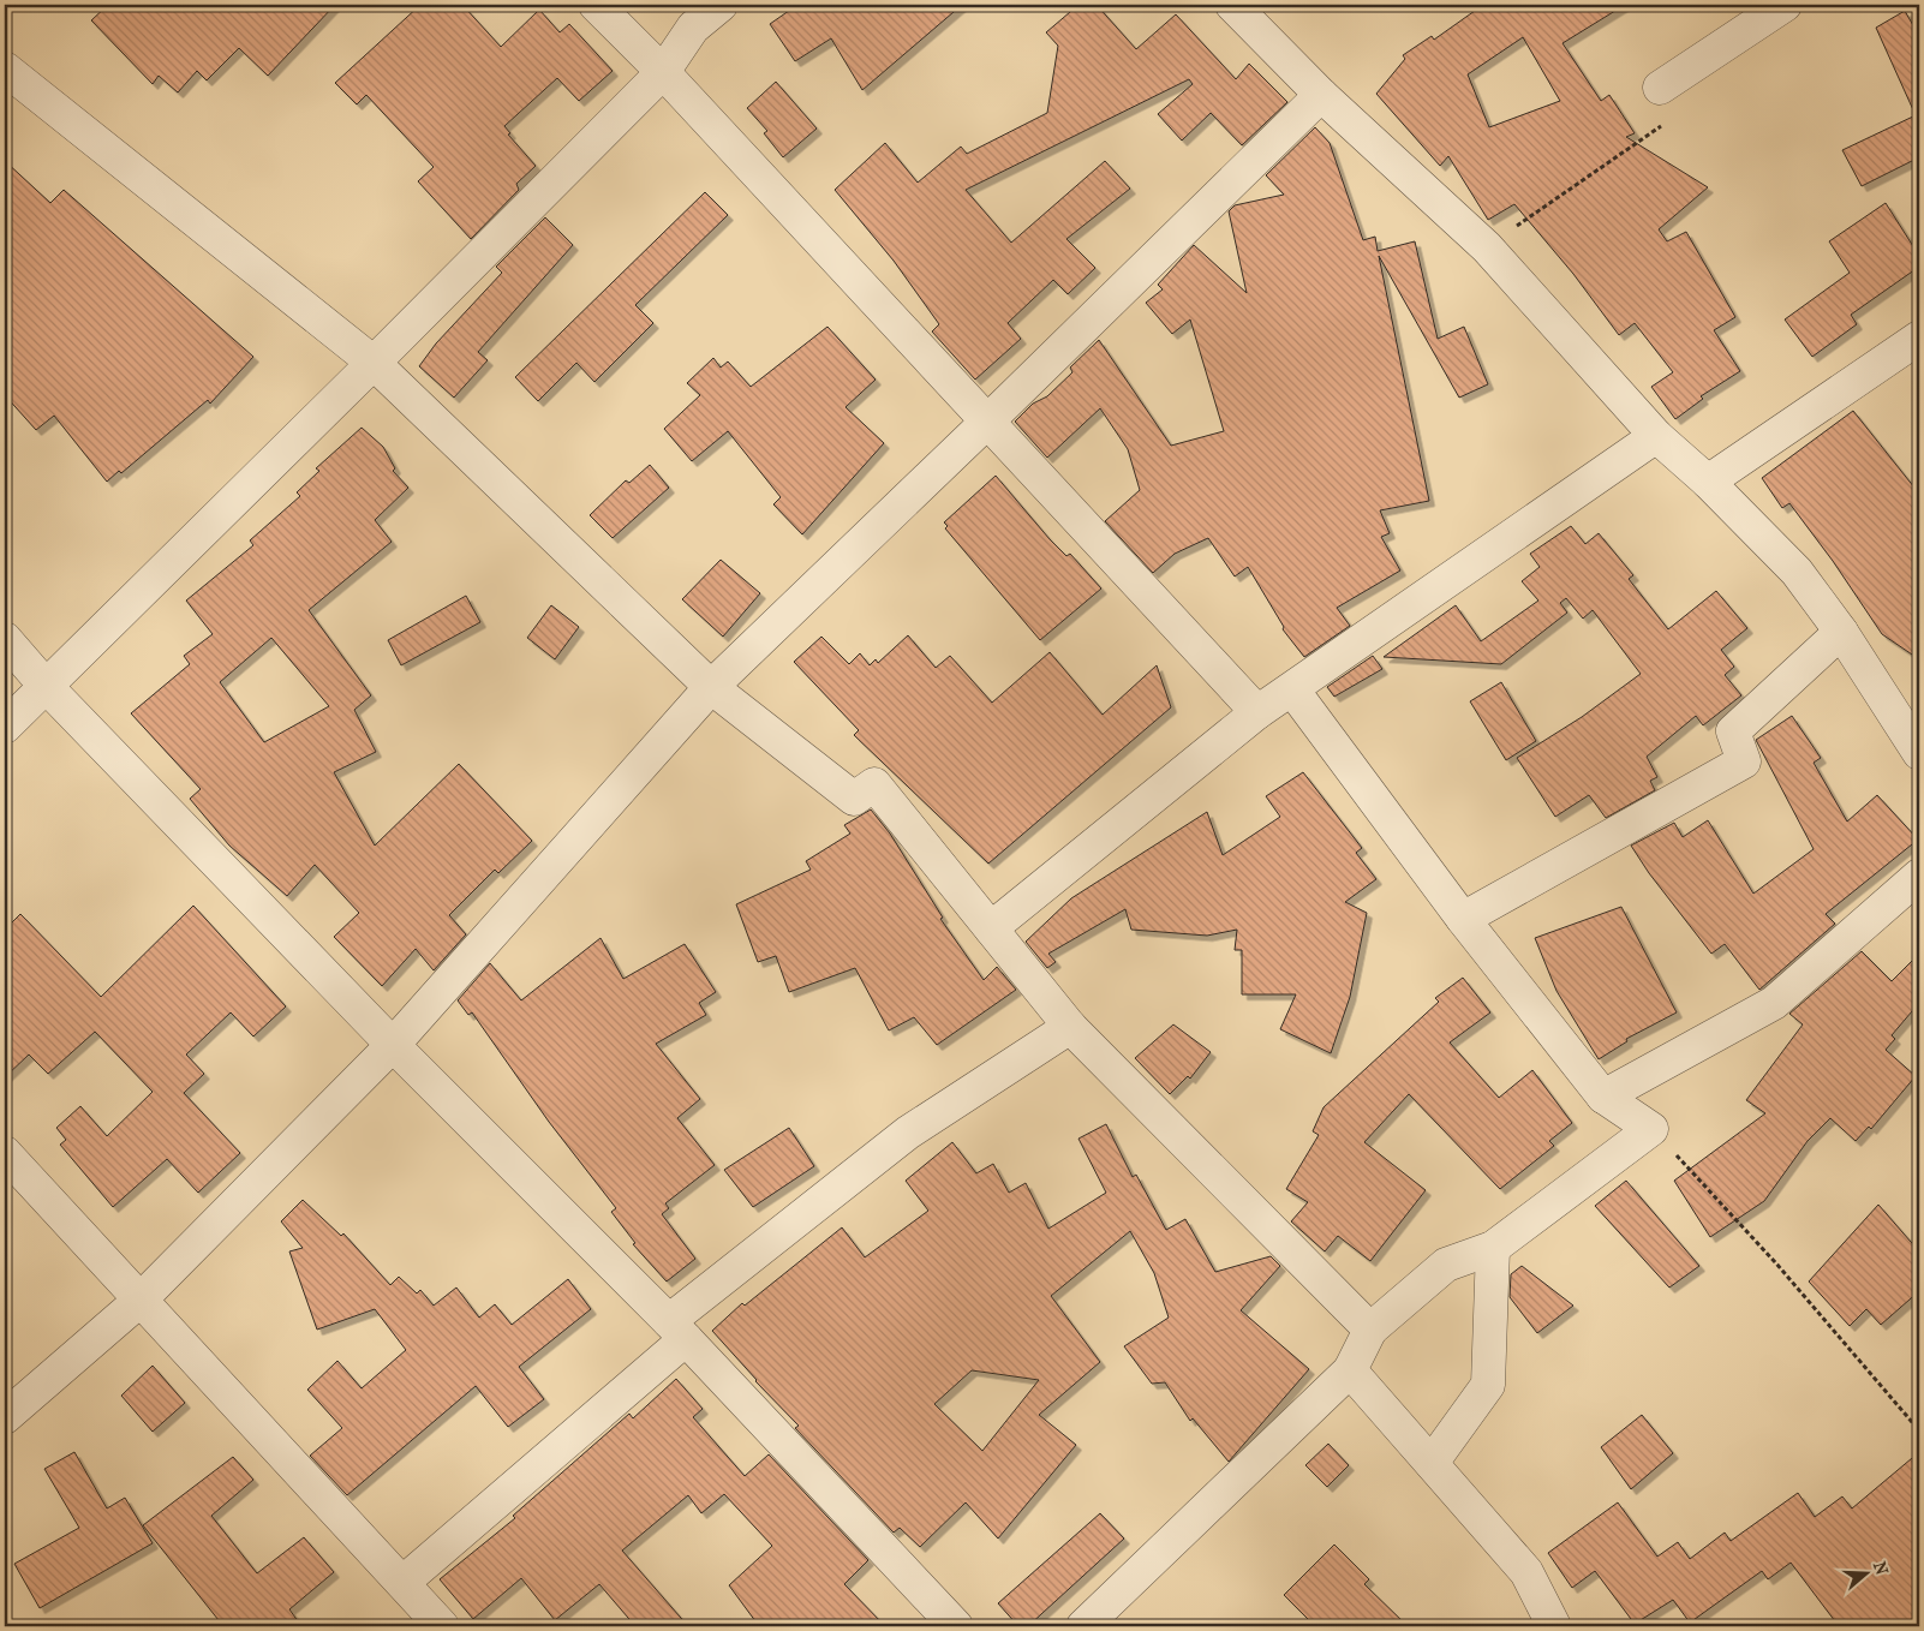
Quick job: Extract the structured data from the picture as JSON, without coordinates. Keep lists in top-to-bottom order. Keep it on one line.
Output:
{"north":"right"}
